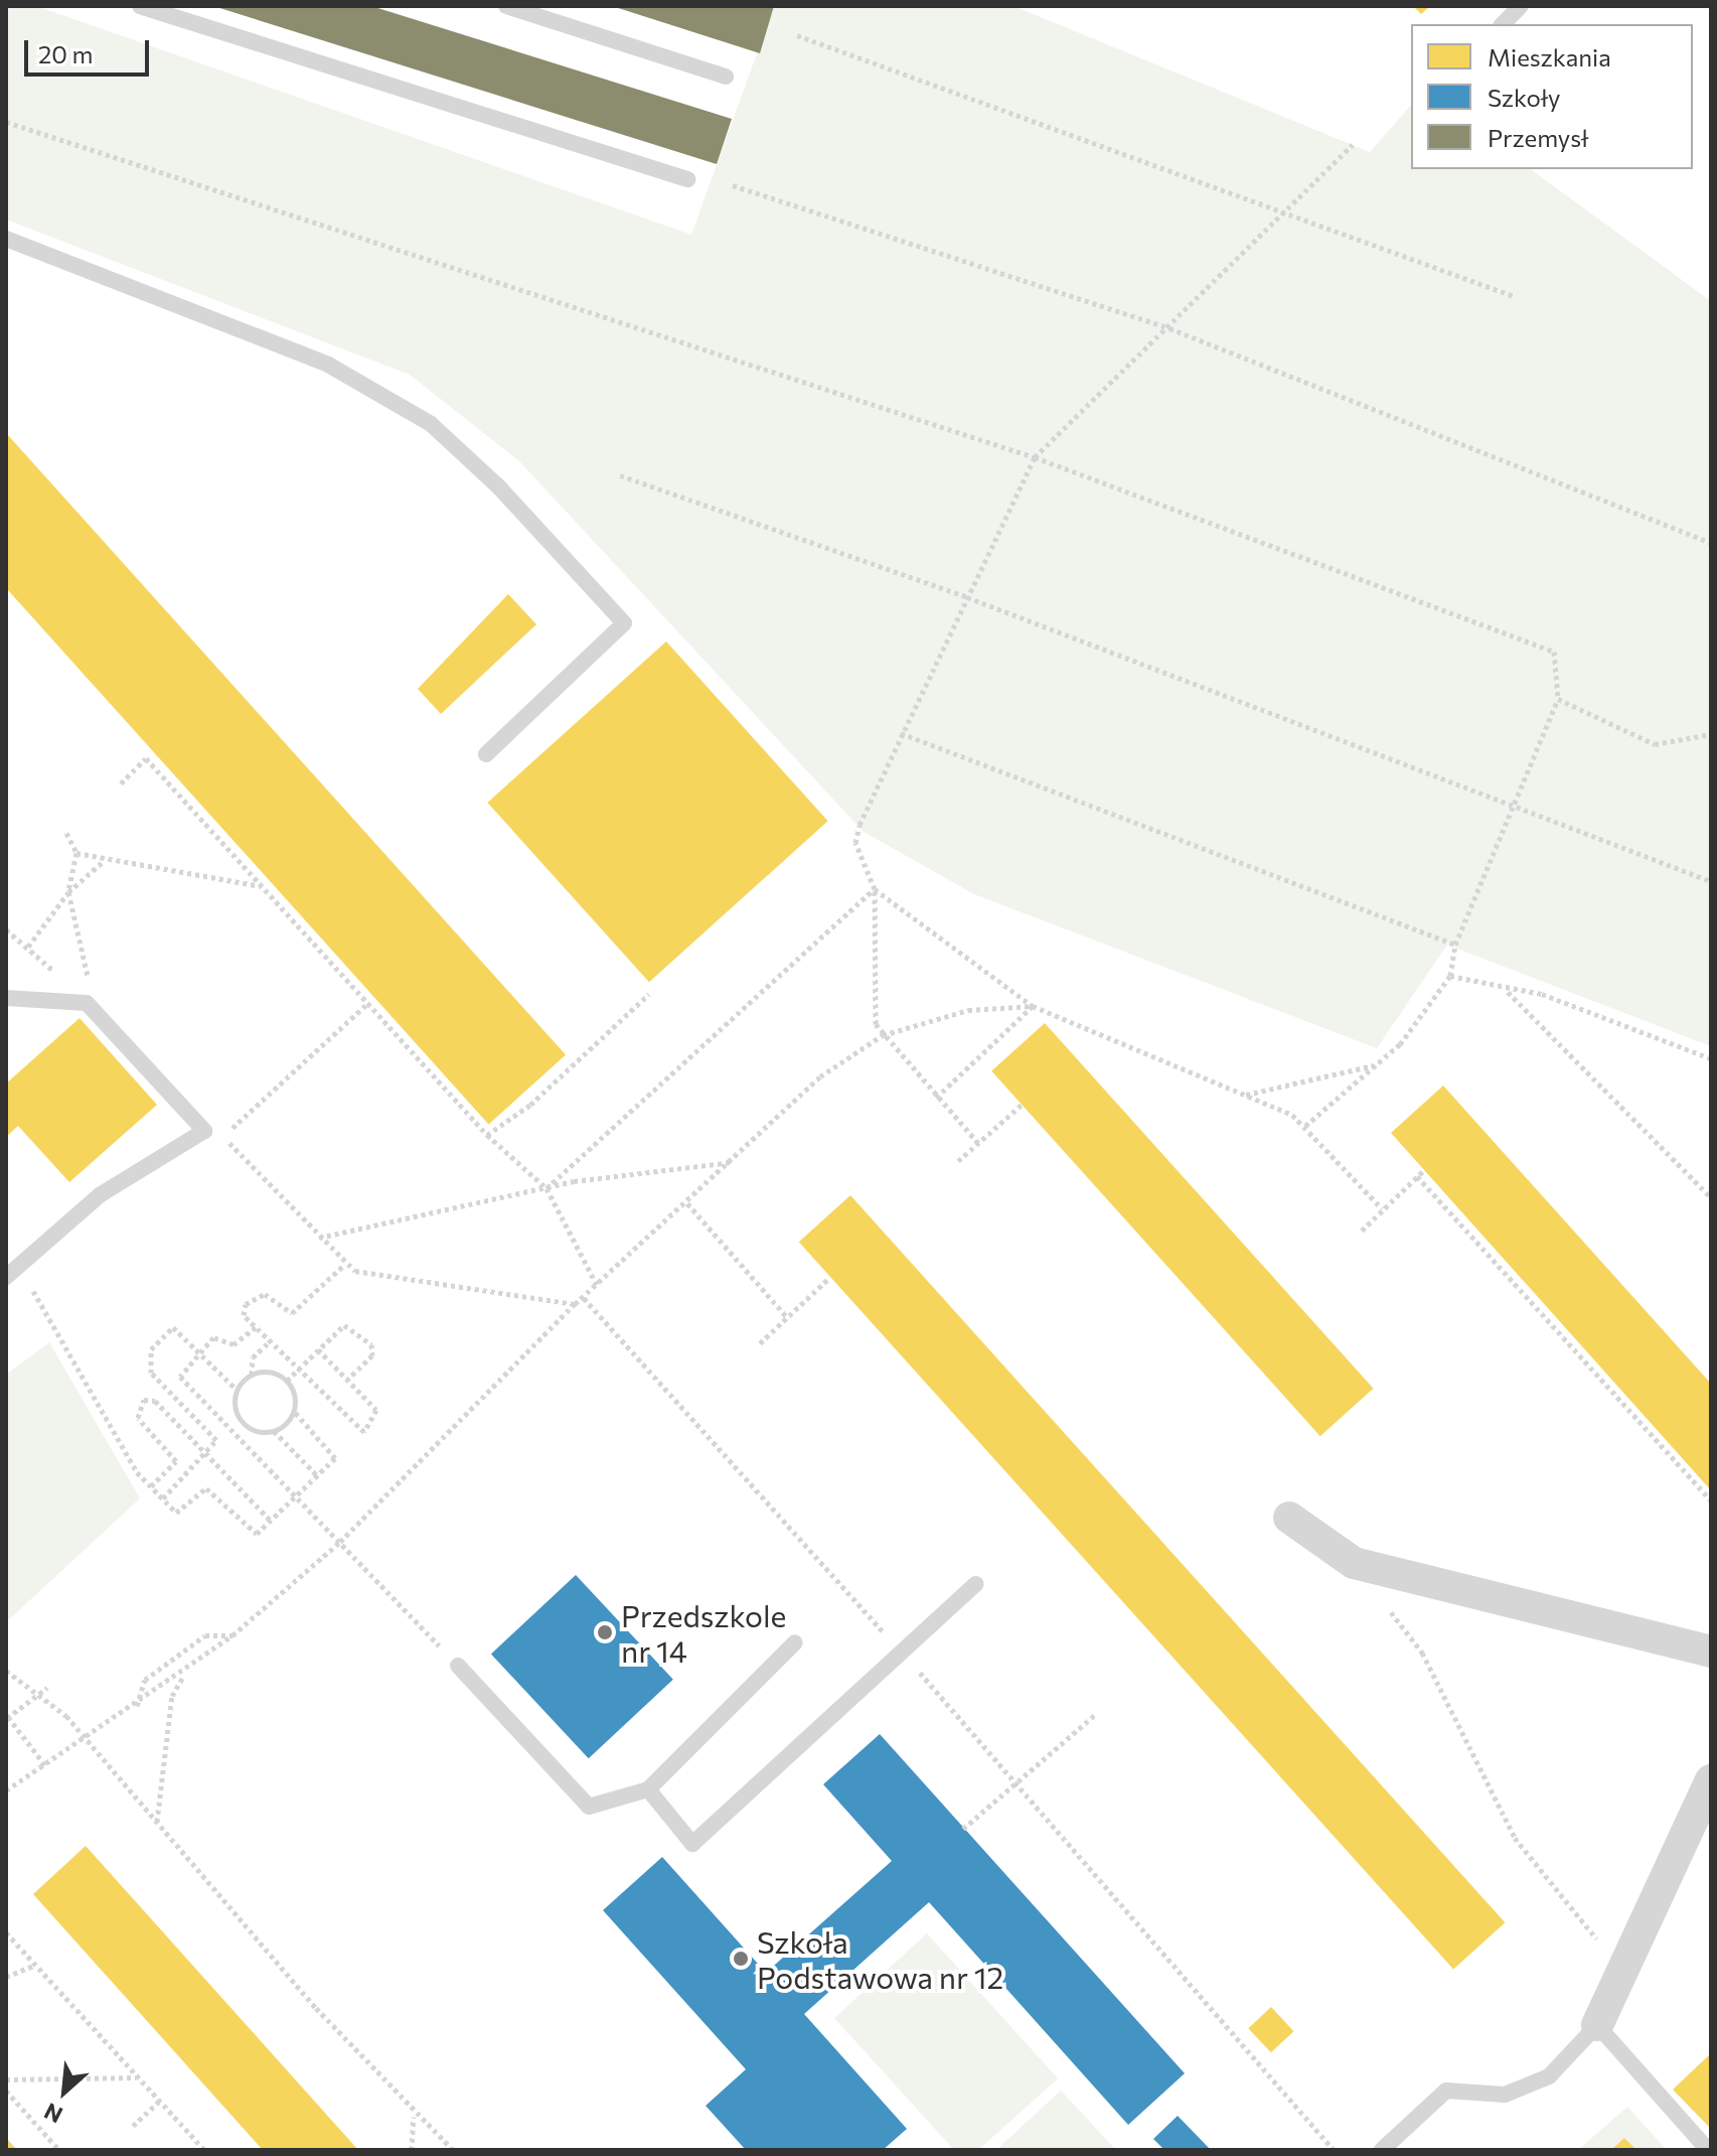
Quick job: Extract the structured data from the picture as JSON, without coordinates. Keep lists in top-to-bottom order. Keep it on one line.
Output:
{"places":["Przedszkole nr 14","Szkoła Podstawowa nr 12"],"legend":["Mieszkania","Szkoły","Przemysł"],"scale_bar":"20 m","north":"bottom left"}
